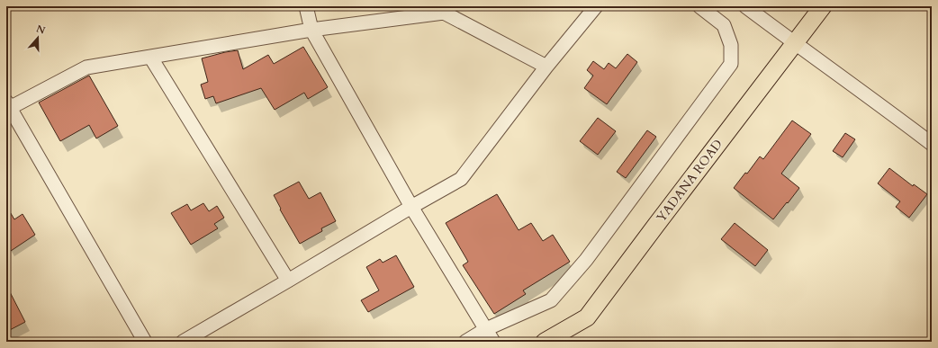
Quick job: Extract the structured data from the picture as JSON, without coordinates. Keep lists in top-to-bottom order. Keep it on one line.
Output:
{"streets":{"main road":["YADANA ROAD"]},"north":"top"}
